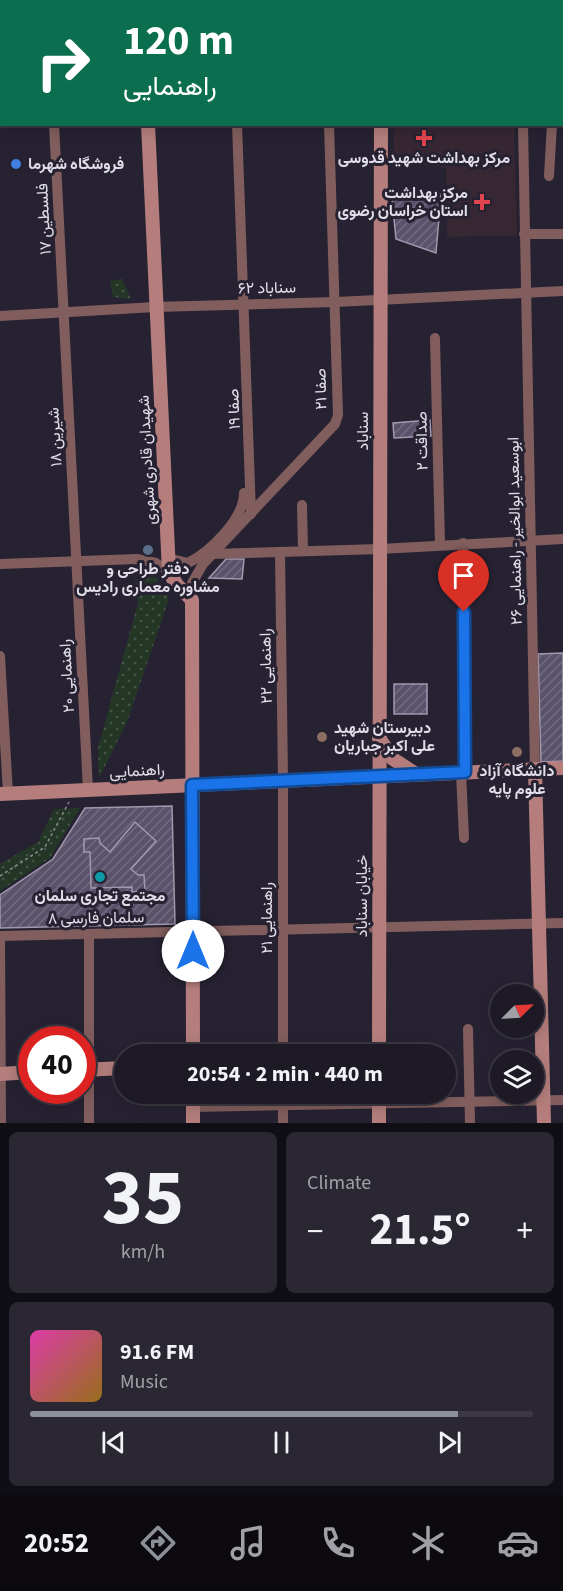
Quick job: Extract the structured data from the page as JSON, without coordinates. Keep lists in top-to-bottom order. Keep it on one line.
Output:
{"streets":{"main road":["سناباد","شهیدان قادری شهری","راهنمایی","خیابان سناباد"],"street":["فلسطین ۱۷","سناباد ۶۲","صفا ۲۱","صفا ۱۹","شیرین ۱۸","صداقت ۲","ابوسعید ابوالخیر - راهنمایی ۲۶","راهنمایی ۲۲","راهنمایی ۲۰","سلمان فارسی ۸","راهنمایی ۲۱"]},"crossings":[["فلسطین ۱۷","سناباد ۶۲"],["فلسطین ۱۷","شیرین ۱۸"],["سناباد ۶۲","صفا ۲۱"],["سناباد ۶۲","صفا ۱۹"],["سناباد ۶۲","سناباد"],["سناباد ۶۲","شیرین ۱۸"],["سناباد ۶۲","شهیدان قادری شهری"],["سناباد ۶۲","ابوسعید ابوالخیر - راهنمایی ۲۶"],["صفا ۲۱","صفا ۱۹"],["سناباد","خیابان سناباد"],["شیرین ۱۸","راهنمایی ۲۰"],["ابوسعید ابوالخیر - راهنمایی ۲۶","راهنمایی"],["راهنمایی ۲۲","راهنمایی"],["راهنمایی ۲۲","راهنمایی ۲۱"],["راهنمایی ۲۰","راهنمایی"],["راهنمایی","خیابان سناباد"],["راهنمایی","راهنمایی ۲۱"],["خیابان سناباد","سلمان فارسی ۸"],["سلمان فارسی ۸","راهنمایی ۲۱"]],"places":{"health":["مرکز بهداشت شهید قدوسی","مرکز بهداشت استان خراسان رضوی"],"other":["فروشگاه شهرما","دفتر طراحی و مشاوره معماری رادیس","دبیرستان شهید علی اکبر جباریان","دانشگاه آزاد علوم پایه","مجتمع تجاری سلمان"]},"north":"top right","page":{"turn":["120 m","راهنمایی"],"limit":"40","trip":"20:54 · 2 min · 440 m","tile":[["35","km/h"],"Climate"],"heat":["−","21.5°","+"],"song":["91.6 FM","Music"],"tabs":"20:52"}}
